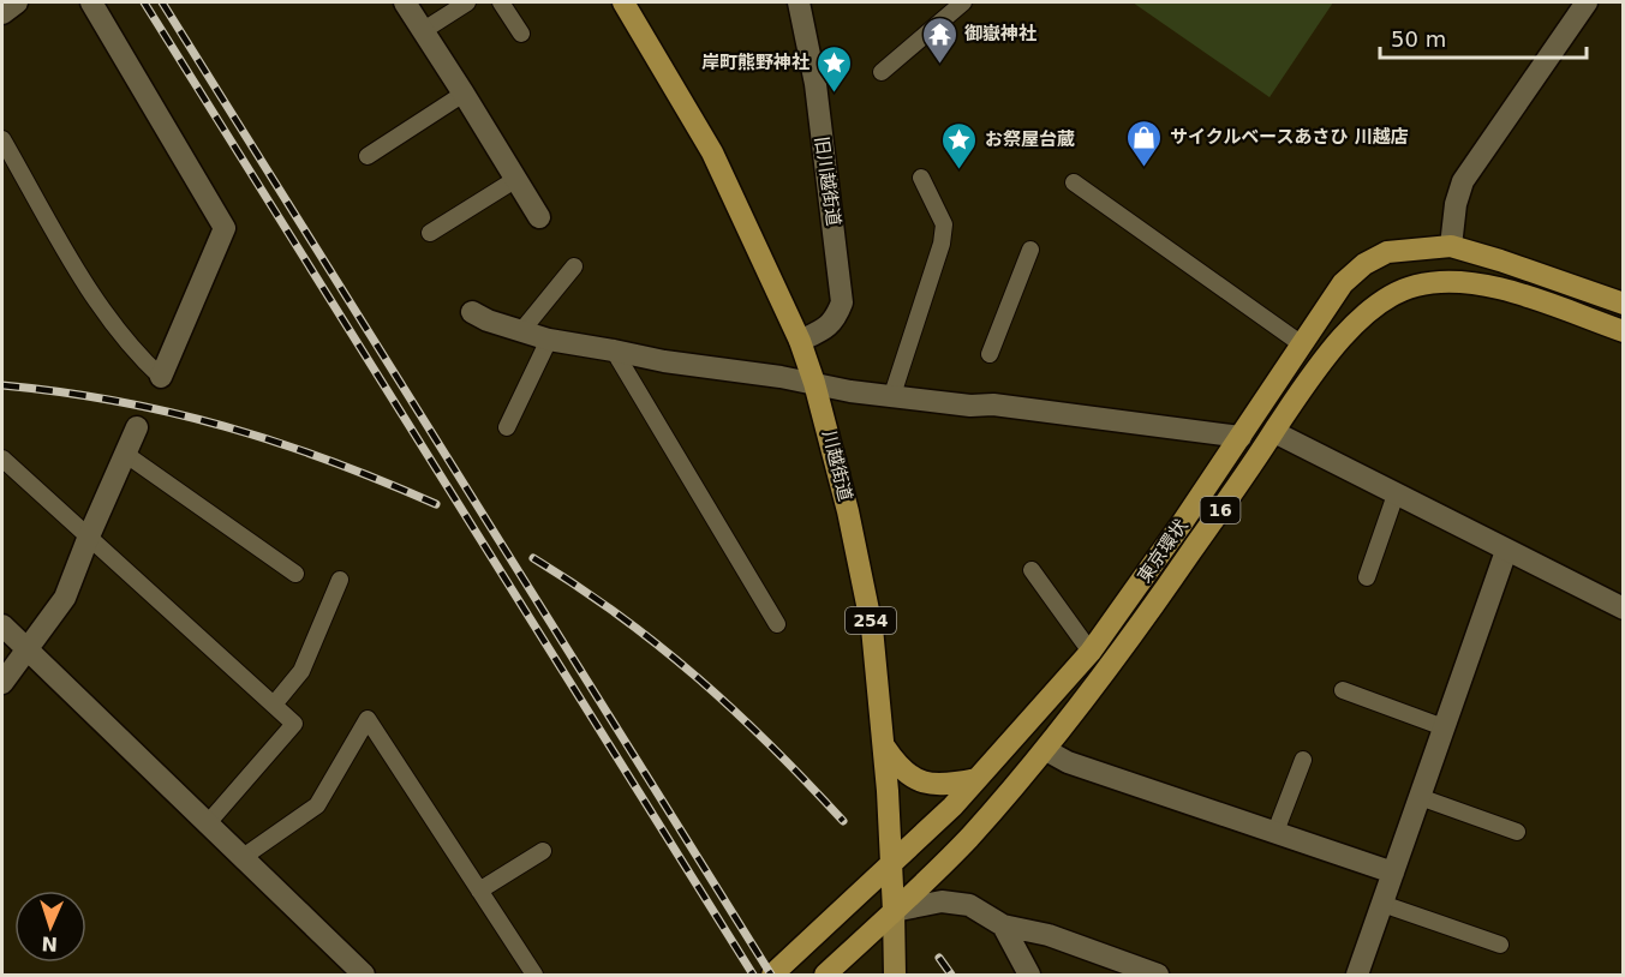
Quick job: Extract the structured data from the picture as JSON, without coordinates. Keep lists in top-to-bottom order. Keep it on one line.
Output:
{"streets":{"highway":["川越街道","16","東京環状","254"],"street":["旧川越街道"]},"crossings":[["旧川越街道","川越街道"],["川越街道","東京環状"]],"places":{"temple":["御嶽神社"],"place":["岸町熊野神社","お祭屋台蔵"],"shop":["サイクルベースあさひ 川越店"]},"scale_bar":"50 m","north":"bottom"}
